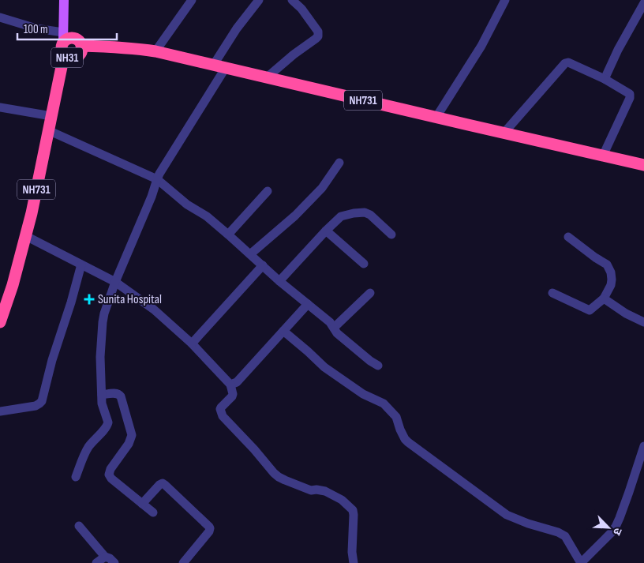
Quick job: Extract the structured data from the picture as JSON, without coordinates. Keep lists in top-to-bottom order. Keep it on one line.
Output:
{"streets":{"highway":["NH31","NH731"]},"crossings":[["NH31","NH731"]],"places":{"health":["Sunita Hospital"]},"scale_bar":"100 m","north":"bottom right"}
